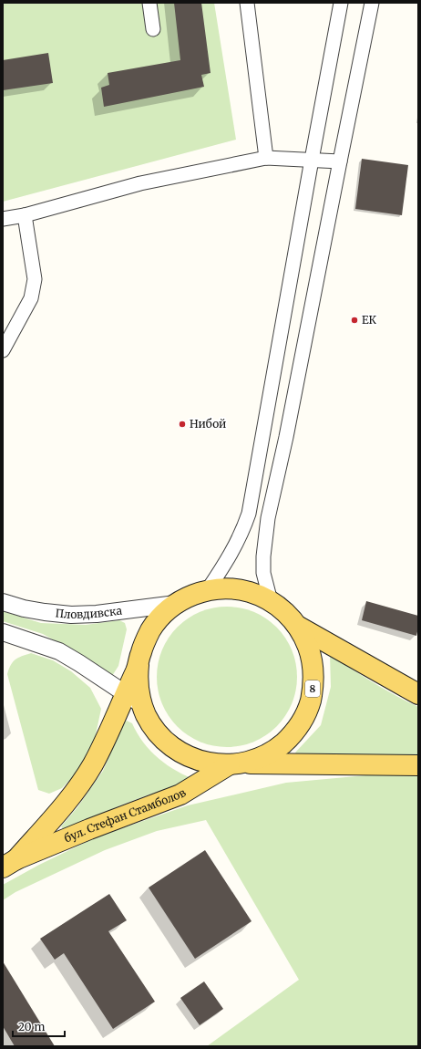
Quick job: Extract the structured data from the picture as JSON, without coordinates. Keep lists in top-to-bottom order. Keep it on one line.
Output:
{"streets":{"main road":["8","бул. Стефан Стамболов"],"street":["Пловдивска"]},"crossings":[["Пловдивска","8"],["8","бул. Стефан Стамболов"]],"places":["ЕК","Нибой"],"scale_bar":"20 m"}
